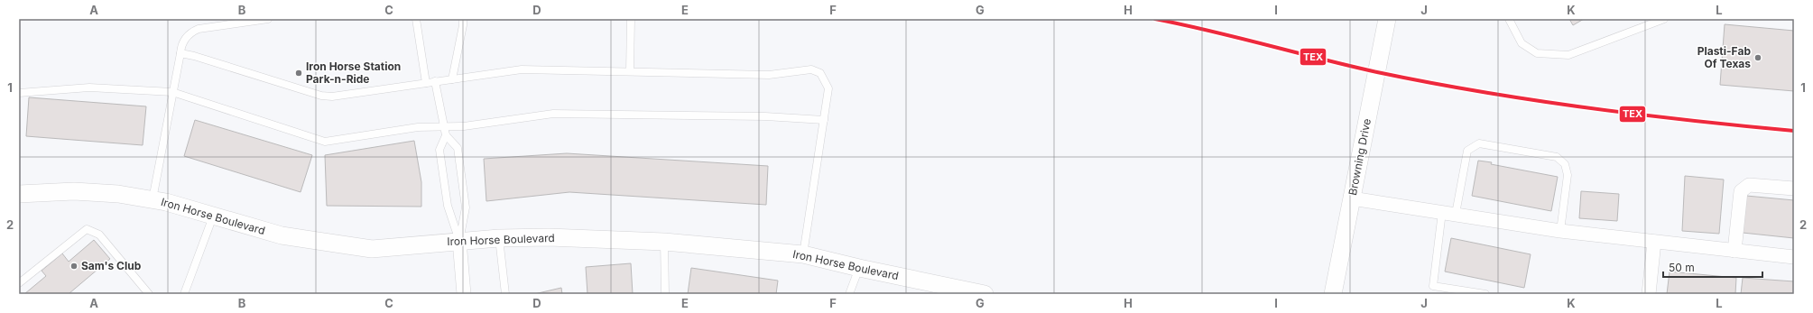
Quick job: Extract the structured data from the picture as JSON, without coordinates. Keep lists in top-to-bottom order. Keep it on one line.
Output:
{"streets":{"street":["Browning Drive","Iron Horse Boulevard"]},"places":["Plasti-Fab Of Texas","Iron Horse Station Park-n-Ride","Sam's Club"],"lines":["transit line TEX"],"scale_bar":"50 m","grid":{"columns":["A","B","C","D","E","F","G","H","I","J","K","L"],"rows":["1","2"]}}
